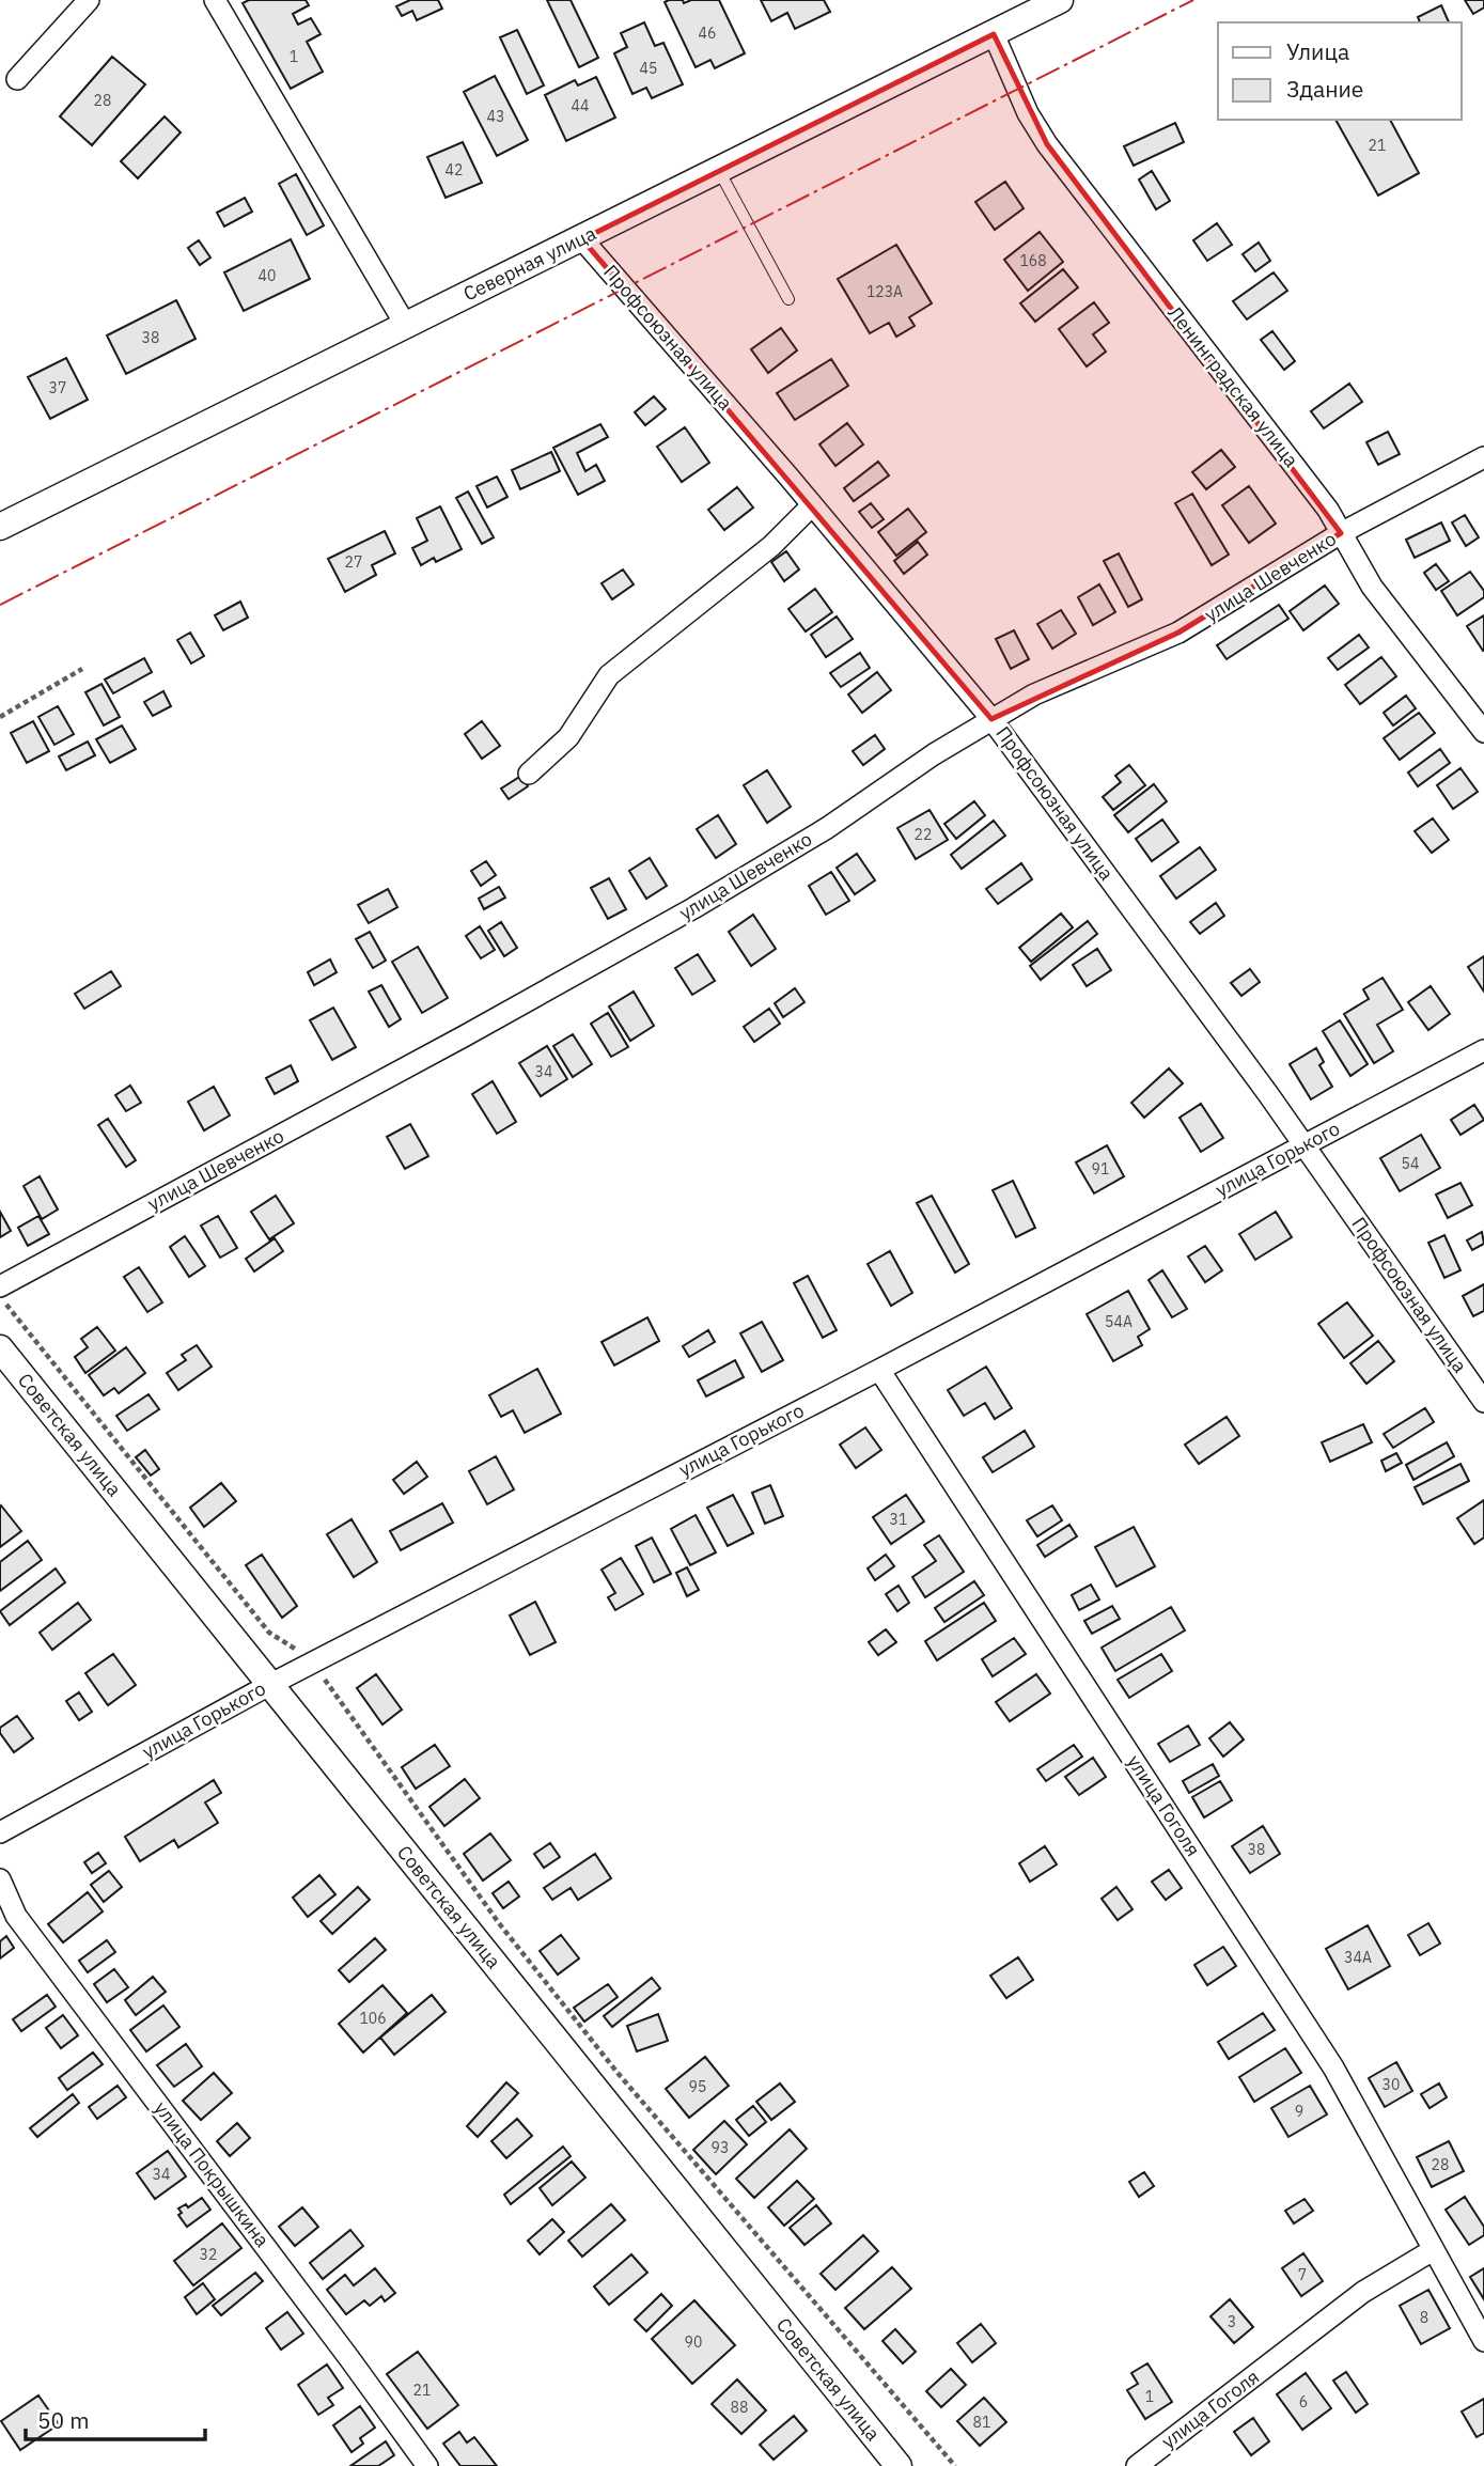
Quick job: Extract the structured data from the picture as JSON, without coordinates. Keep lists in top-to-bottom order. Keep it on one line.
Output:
{"streets":{"street":["Северная улица","Профсоюзная улица","Ленинградская улица","улица Шевченко","улица Горького","Советская улица","улица Гоголя","улица Покрышкина"]},"crossings":[["Северная улица","Профсоюзная улица"],["Северная улица","Ленинградская улица"],["Профсоюзная улица","улица Шевченко"],["Профсоюзная улица","улица Горького"],["Ленинградская улица","улица Шевченко"],["улица Горького","Советская улица"],["улица Горького","улица Гоголя"]],"house_numbers":["46","1","45","28","44","43","21","42","168","40","123А","38","37","27","22","34","54","91","54А","31","38","34А","106","30","95","9","93","28","34","32","7","8","3","90","21","1","6","88","81"],"legend":["Улица","Здание"],"scale_bar":"50 m"}
